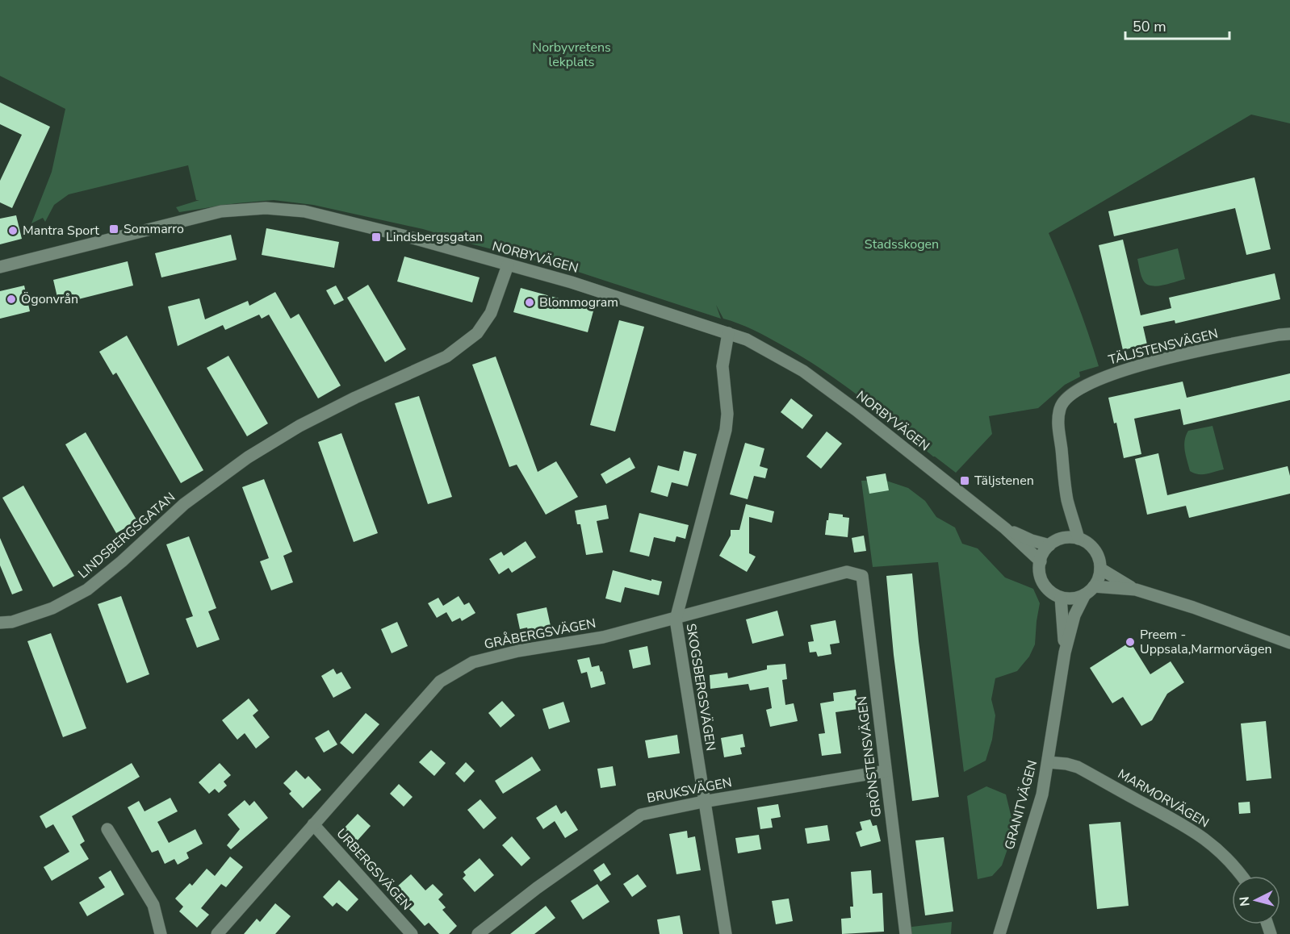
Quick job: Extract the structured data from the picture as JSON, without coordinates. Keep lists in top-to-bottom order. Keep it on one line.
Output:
{"streets":{"street":["NORBYVÄGEN","TÄLJSTENSVÄGEN","LINDSBERGSGATAN","GRÅBERGSVÄGEN","SKOGSBERGSVÄGEN","GRÖNSTENSVÄGEN","BRUKSVÄGEN","MARMORVÄGEN","GRANITVÄGEN","URBERGSVÄGEN"]},"crossings":[["NORBYVÄGEN","TÄLJSTENSVÄGEN"],["NORBYVÄGEN","LINDSBERGSGATAN"],["NORBYVÄGEN","SKOGSBERGSVÄGEN"],["NORBYVÄGEN","GRANITVÄGEN"],["TÄLJSTENSVÄGEN","GRANITVÄGEN"],["GRÅBERGSVÄGEN","SKOGSBERGSVÄGEN"],["GRÅBERGSVÄGEN","GRÖNSTENSVÄGEN"],["GRÅBERGSVÄGEN","URBERGSVÄGEN"],["SKOGSBERGSVÄGEN","BRUKSVÄGEN"],["GRÖNSTENSVÄGEN","BRUKSVÄGEN"],["MARMORVÄGEN","GRANITVÄGEN"]],"parks":["Norbyvretens lekplats","Stadsskogen"],"places":{"transit":["Sommarro","Lindsbergsgatan","Täljstenen"],"other":["Mantra Sport","Ögonvrån","Blommogram","Preem - Uppsala,Marmorvägen"]},"scale_bar":"50 m","north":"left"}
